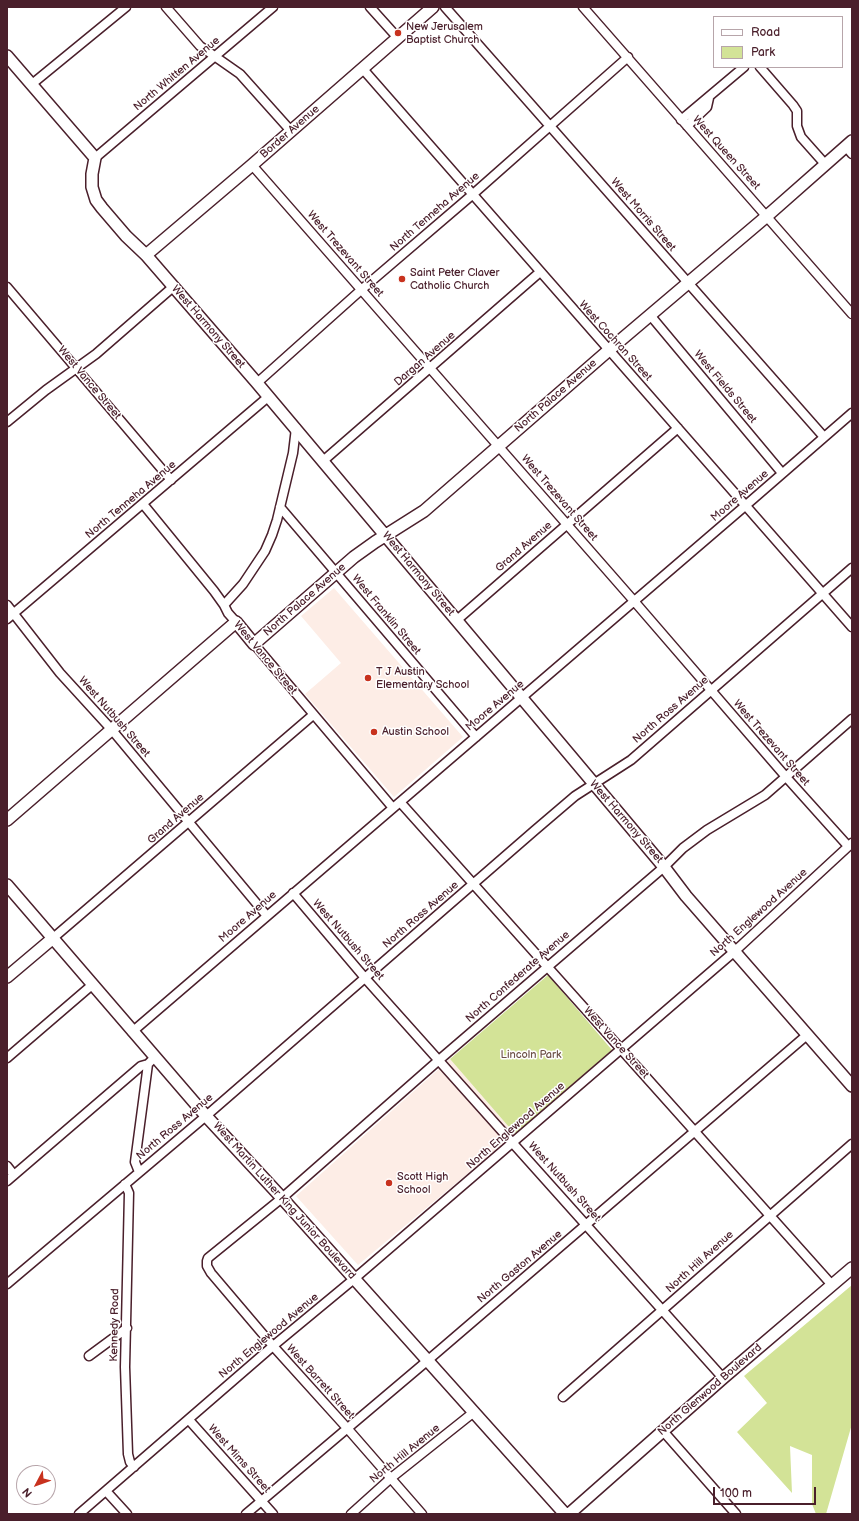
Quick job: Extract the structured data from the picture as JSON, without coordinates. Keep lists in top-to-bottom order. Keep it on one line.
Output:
{"streets":{"street":["North Whitten Avenue","Border Avenue","West Queen Street","North Tenneha Avenue","West Morris Street","West Trezevant Street","West Harmony Street","West Cochran Street","Dargan Avenue","West Vance Street","West Fields Street","North Palace Avenue","Moore Avenue","Grand Avenue","West Franklin Street","North Ross Avenue","West Nutbush Street","North Englewood Avenue","North Confederate Avenue","West Martin Luther King Junior Boulevard","North Hill Avenue","North Gaston Avenue","Kennedy Road","West Barrett Street","North Glenwood Boulevard","West Mims Street"]},"crossings":[["North Whitten Avenue","West Harmony Street"],["Border Avenue","West Trezevant Street"],["Border Avenue","West Harmony Street"],["Border Avenue","West Cochran Street"],["West Queen Street","North Tenneha Avenue"],["West Queen Street","North Palace Avenue"],["North Tenneha Avenue","West Morris Street"],["North Tenneha Avenue","West Trezevant Street"],["North Tenneha Avenue","West Harmony Street"],["North Tenneha Avenue","West Cochran Street"],["North Tenneha Avenue","West Vance Street"],["North Tenneha Avenue","West Nutbush Street"],["West Morris Street","North Palace Avenue"],["West Morris Street","Moore Avenue"],["West Trezevant Street","Dargan Avenue"],["West Trezevant Street","North Palace Avenue"],["West Trezevant Street","Moore Avenue"],["West Trezevant Street","Grand Avenue"],["West Trezevant Street","North Ross Avenue"],["West Trezevant Street","North Englewood Avenue"],["West Trezevant Street","North Confederate Avenue"],["West Harmony Street","Dargan Avenue"],["West Harmony Street","North Palace Avenue"],["West Harmony Street","Moore Avenue"],["West Harmony Street","Grand Avenue"],["West Harmony Street","North Ross Avenue"],["West Harmony Street","North Englewood Avenue"],["West Harmony Street","North Confederate Avenue"],["West Harmony Street","North Gaston Avenue"],["West Cochran Street","Dargan Avenue"],["West Cochran Street","North Palace Avenue"],["West Cochran Street","Moore Avenue"],["West Cochran Street","Grand Avenue"],["West Cochran Street","North Ross Avenue"],["West Vance Street","North Palace Avenue"],["West Vance Street","Moore Avenue"],["West Vance Street","Grand Avenue"],["West Vance Street","North Ross Avenue"],["West Vance Street","North Englewood Avenue"],["West Vance Street","North Confederate Avenue"],["West Vance Street","North Hill Avenue"],["West Vance Street","North Gaston Avenue"],["West Vance Street","North Glenwood Boulevard"],["West Fields Street","North Palace Avenue"],["West Fields Street","Moore Avenue"],["North Palace Avenue","West Franklin Street"],["Moore Avenue","West Franklin Street"],["Moore Avenue","West Nutbush Street"],["Moore Avenue","West Martin Luther King Junior Boulevard"],["Grand Avenue","West Nutbush Street"],["Grand Avenue","West Martin Luther King Junior Boulevard"],["North Ross Avenue","West Nutbush Street"],["North Ross Avenue","West Martin Luther King Junior Boulevard"],["North Ross Avenue","Kennedy Road"],["West Nutbush Street","North Englewood Avenue"],["West Nutbush Street","North Confederate Avenue"],["West Nutbush Street","North Hill Avenue"],["West Nutbush Street","North Gaston Avenue"],["West Nutbush Street","North Glenwood Boulevard"],["North Englewood Avenue","West Martin Luther King Junior Boulevard"],["North Englewood Avenue","Kennedy Road"],["North Englewood Avenue","West Barrett Street"],["North Englewood Avenue","West Mims Street"],["North Confederate Avenue","West Martin Luther King Junior Boulevard"],["North Confederate Avenue","West Barrett Street"],["West Martin Luther King Junior Boulevard","North Hill Avenue"],["West Martin Luther King Junior Boulevard","North Gaston Avenue"],["North Hill Avenue","West Barrett Street"],["North Gaston Avenue","West Barrett Street"],["North Gaston Avenue","West Mims Street"]],"parks":["Lincoln Park"],"places":["New Jerusalem Baptist Church","Saint Peter Claver Catholic Church","T J Austin Elementary School","Austin School","Scott High School"],"legend":["Road","Park"],"scale_bar":"100 m","north":"bottom left"}
